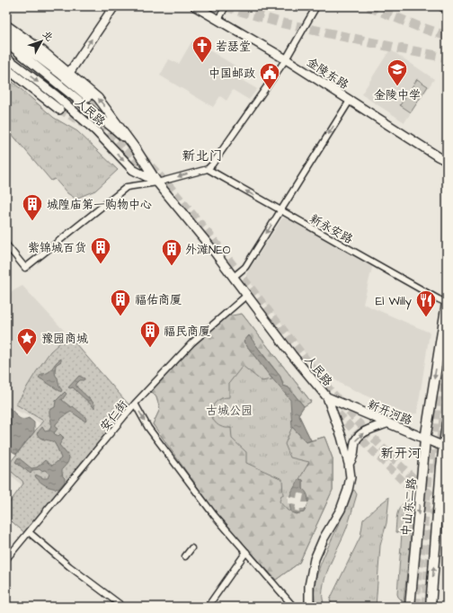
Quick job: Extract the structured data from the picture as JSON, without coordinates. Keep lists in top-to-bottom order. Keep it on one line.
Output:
{"streets":{"main road":["金陵东路","人民路","新开河路","中山东二路"],"street":["新永安路","安仁街"]},"crossings":[["人民路","新开河路"],["人民路","安仁街"],["新永安路","中山东二路"],["新开河路","中山东二路"]],"districts":["新北门","新开河"],"parks":["古城公园"],"places":{"church":["若瑟堂"],"school or university":["金陵中学"],"public building":["中国邮政"],"building":["城隍庙第一购物中心","紫锦城百货","外滩NEO","福佑商厦","福民商厦"],"restaurant":["El Willy"],"place":["豫园商城"]},"north":"top right"}
